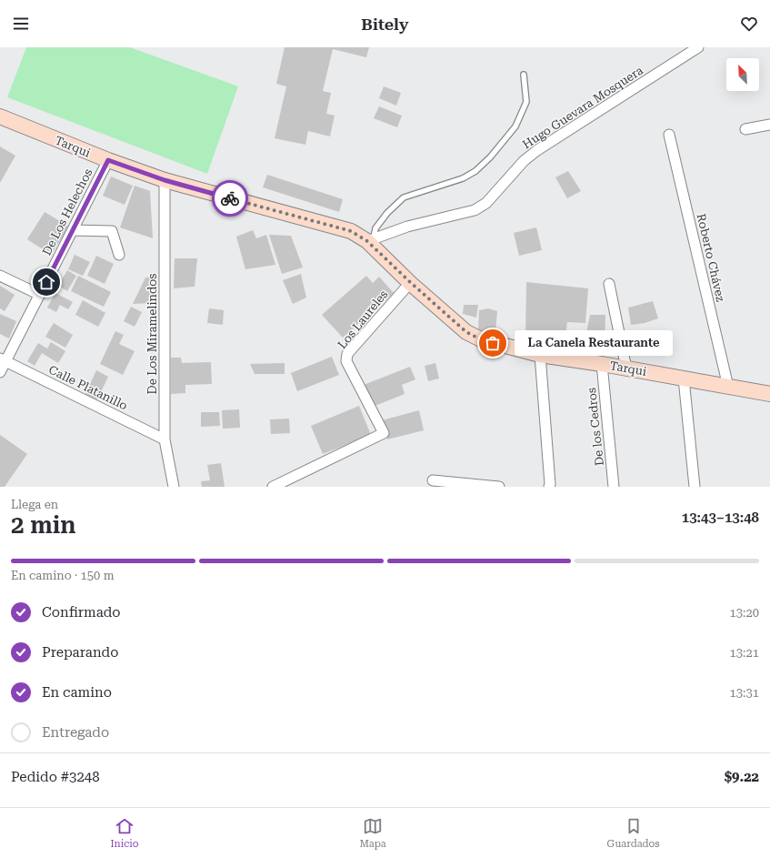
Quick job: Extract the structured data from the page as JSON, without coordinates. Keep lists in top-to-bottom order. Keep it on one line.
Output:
{"streets":{"street":["Hugo Guevara Mosquera","Tarqui","De Los Helechos","Roberto Chávez","Los Laureles","De Los Miramelindos","Calle Platanillo","De los Cedros"]},"crossings":[["Hugo Guevara Mosquera","Tarqui"],["Tarqui","De Los Helechos"],["Tarqui","Roberto Chávez"],["Tarqui","Los Laureles"],["Tarqui","De Los Miramelindos"],["Tarqui","De los Cedros"],["De Los Helechos","Calle Platanillo"],["De Los Miramelindos","Calle Platanillo"]],"places":["La Canela Restaurante"],"north":"top left","page":{"header":"Bitely","bubble":"La Canela Restaurante","heading":["2 min","Llega en","13:43–13:48"],"panel":["Pedido #3248","$9.22"],"bar":"En camino · 150 m","list":[["Confirmado","13:20"],["Preparando","13:21"],["En camino","13:31"],"Entregado"],"tabs":["Inicio","Mapa","Guardados"]}}
